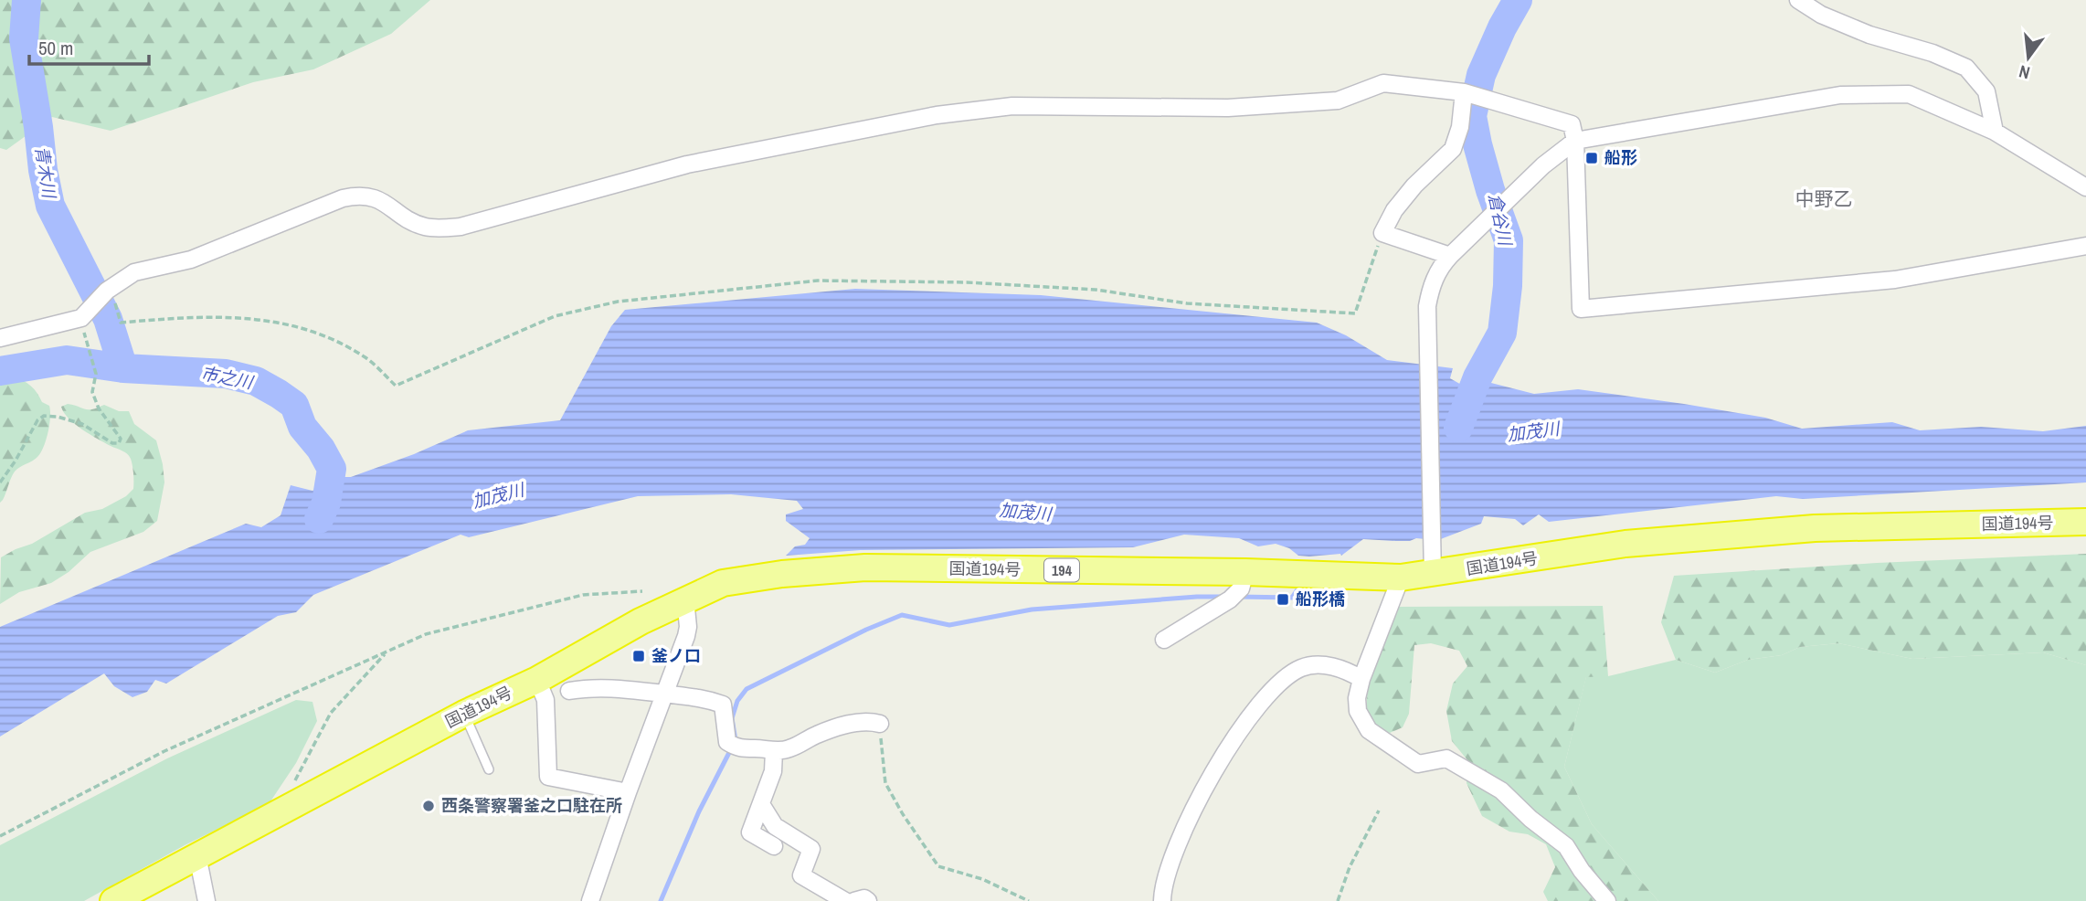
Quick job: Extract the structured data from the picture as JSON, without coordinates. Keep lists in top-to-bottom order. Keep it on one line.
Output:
{"streets":{"highway":["国道194号","194"]},"districts":["中野乙"],"water":["青木川","倉谷川","市之川","加茂川"],"places":{"transit":["船形","船形橋","釜ノ口"],"other":["西条警察署釜之口駐在所"]},"scale_bar":"50 m","north":"bottom"}
